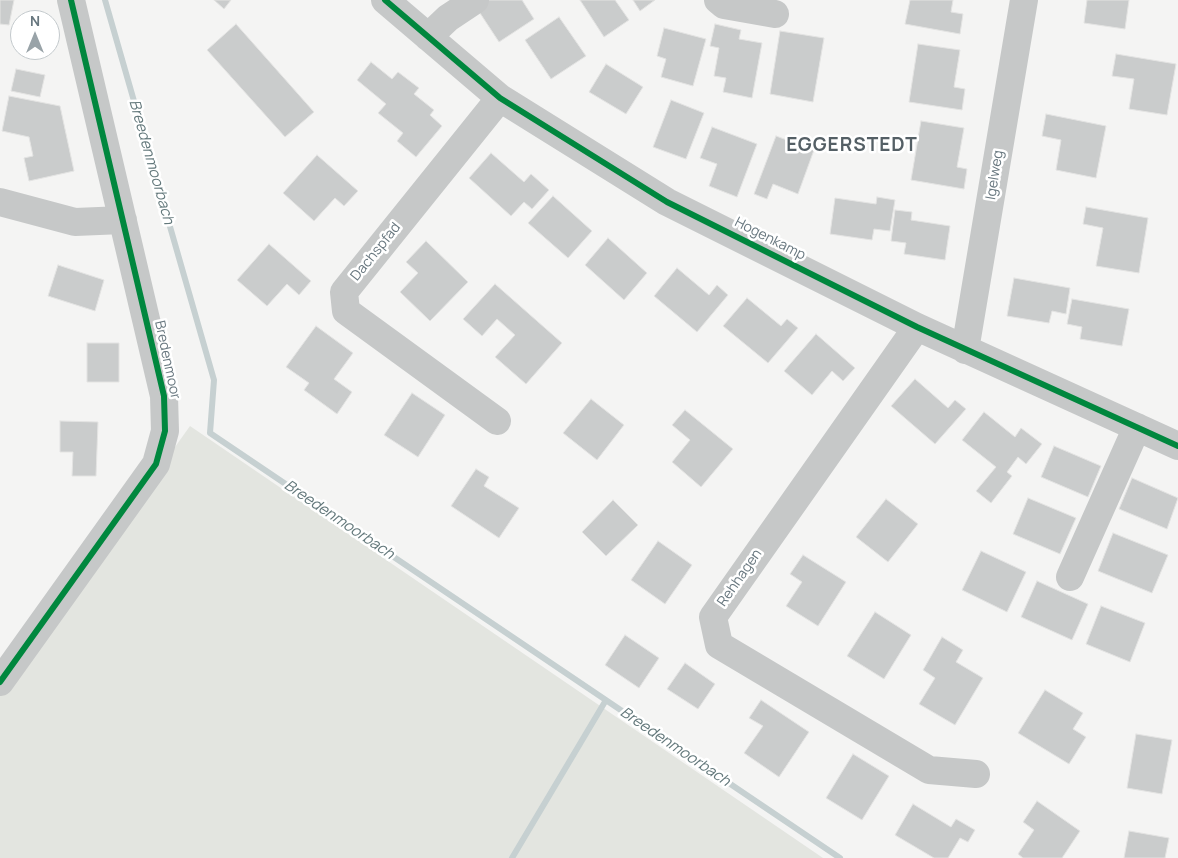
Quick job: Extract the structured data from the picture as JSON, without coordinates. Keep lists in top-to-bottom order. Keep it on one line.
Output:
{"streets":{"street":["Igelweg","Hogenkamp","Dachspfad","Bredenmoor","Rehhagen"]},"crossings":[["Igelweg","Hogenkamp"],["Hogenkamp","Dachspfad"],["Hogenkamp","Rehhagen"]],"districts":["EGGERSTEDT"],"water":["Breedenmoorbach"],"north":"top"}
